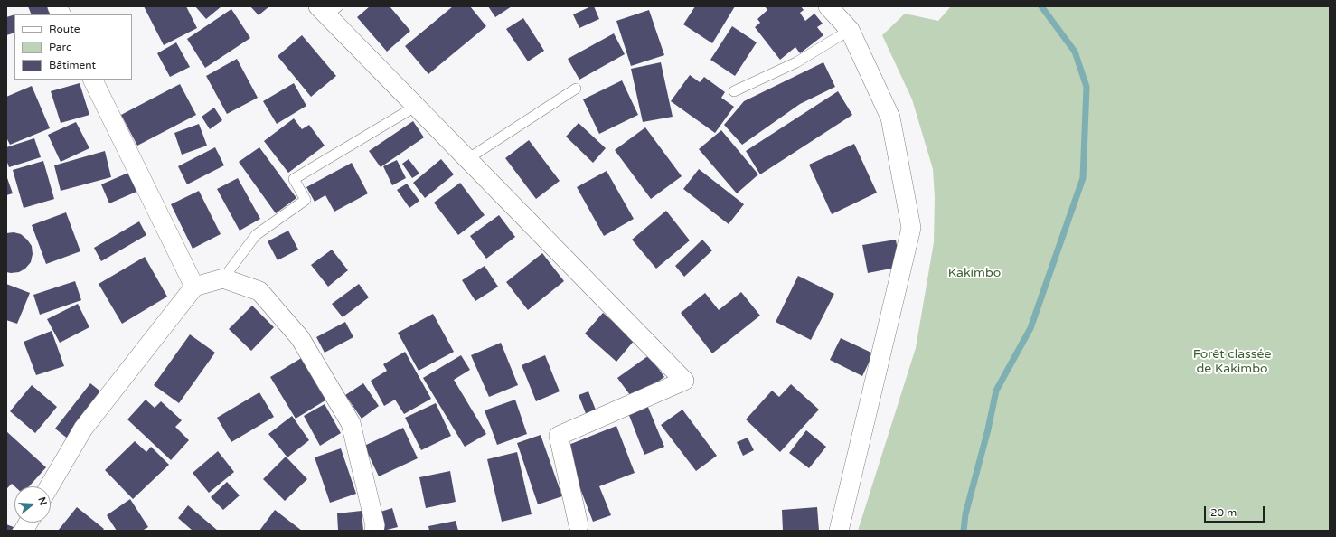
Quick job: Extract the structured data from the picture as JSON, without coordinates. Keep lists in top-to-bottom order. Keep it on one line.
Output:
{"parks":["Kakimbo","Forêt classée de Kakimbo"],"legend":["Route","Parc","Bâtiment"],"scale_bar":"20 m","north":"right"}
